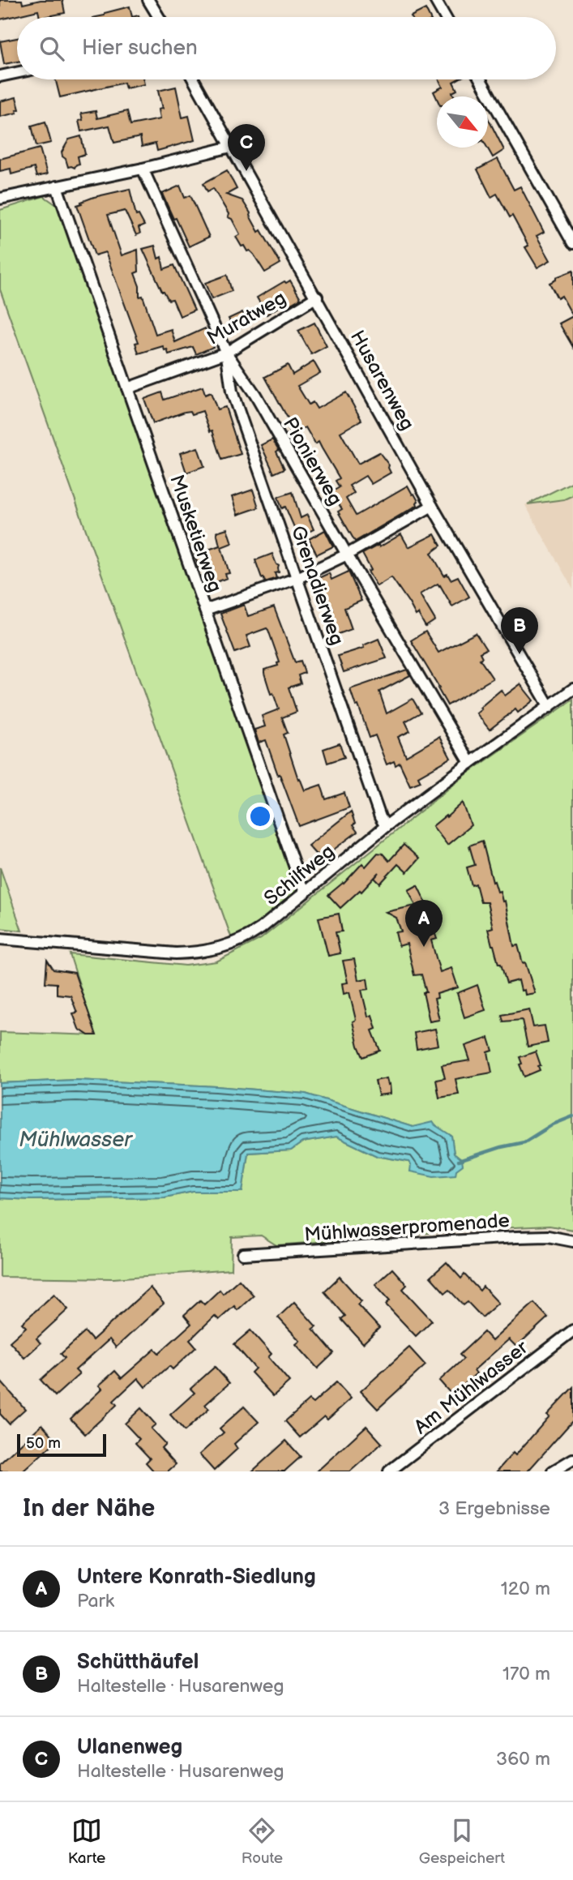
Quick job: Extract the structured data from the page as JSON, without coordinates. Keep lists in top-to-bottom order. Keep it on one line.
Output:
{"streets":{"street":["Muratweg","Husarenweg","Pionierweg","Musketierweg","Grenadierweg","Schilfweg","Mühlwasserpromenade","Am Mühlwasser"]},"crossings":[["Muratweg","Husarenweg"],["Muratweg","Pionierweg"],["Muratweg","Musketierweg"],["Muratweg","Grenadierweg"],["Husarenweg","Schilfweg"],["Pionierweg","Grenadierweg"],["Pionierweg","Schilfweg"],["Musketierweg","Schilfweg"],["Grenadierweg","Schilfweg"]],"water":["Mühlwasser"],"scale_bar":"50 m","north":"bottom right","page":{"search":"Hier suchen","pins":["C","B","A"],"scale":"50 m","heading":["In der Nähe","3 Ergebnisse"],"list":[{"mark":"A","name":"Untere Konrath-Siedlung","note":"Park","value":"120 m"},{"mark":"B","name":"Schütthäufel","note":"Haltestelle · Husarenweg","value":"170 m"},{"mark":"C","name":"Ulanenweg","note":"Haltestelle · Husarenweg","value":"360 m"}],"nav":["Karte","Route","Gespeichert"]}}
